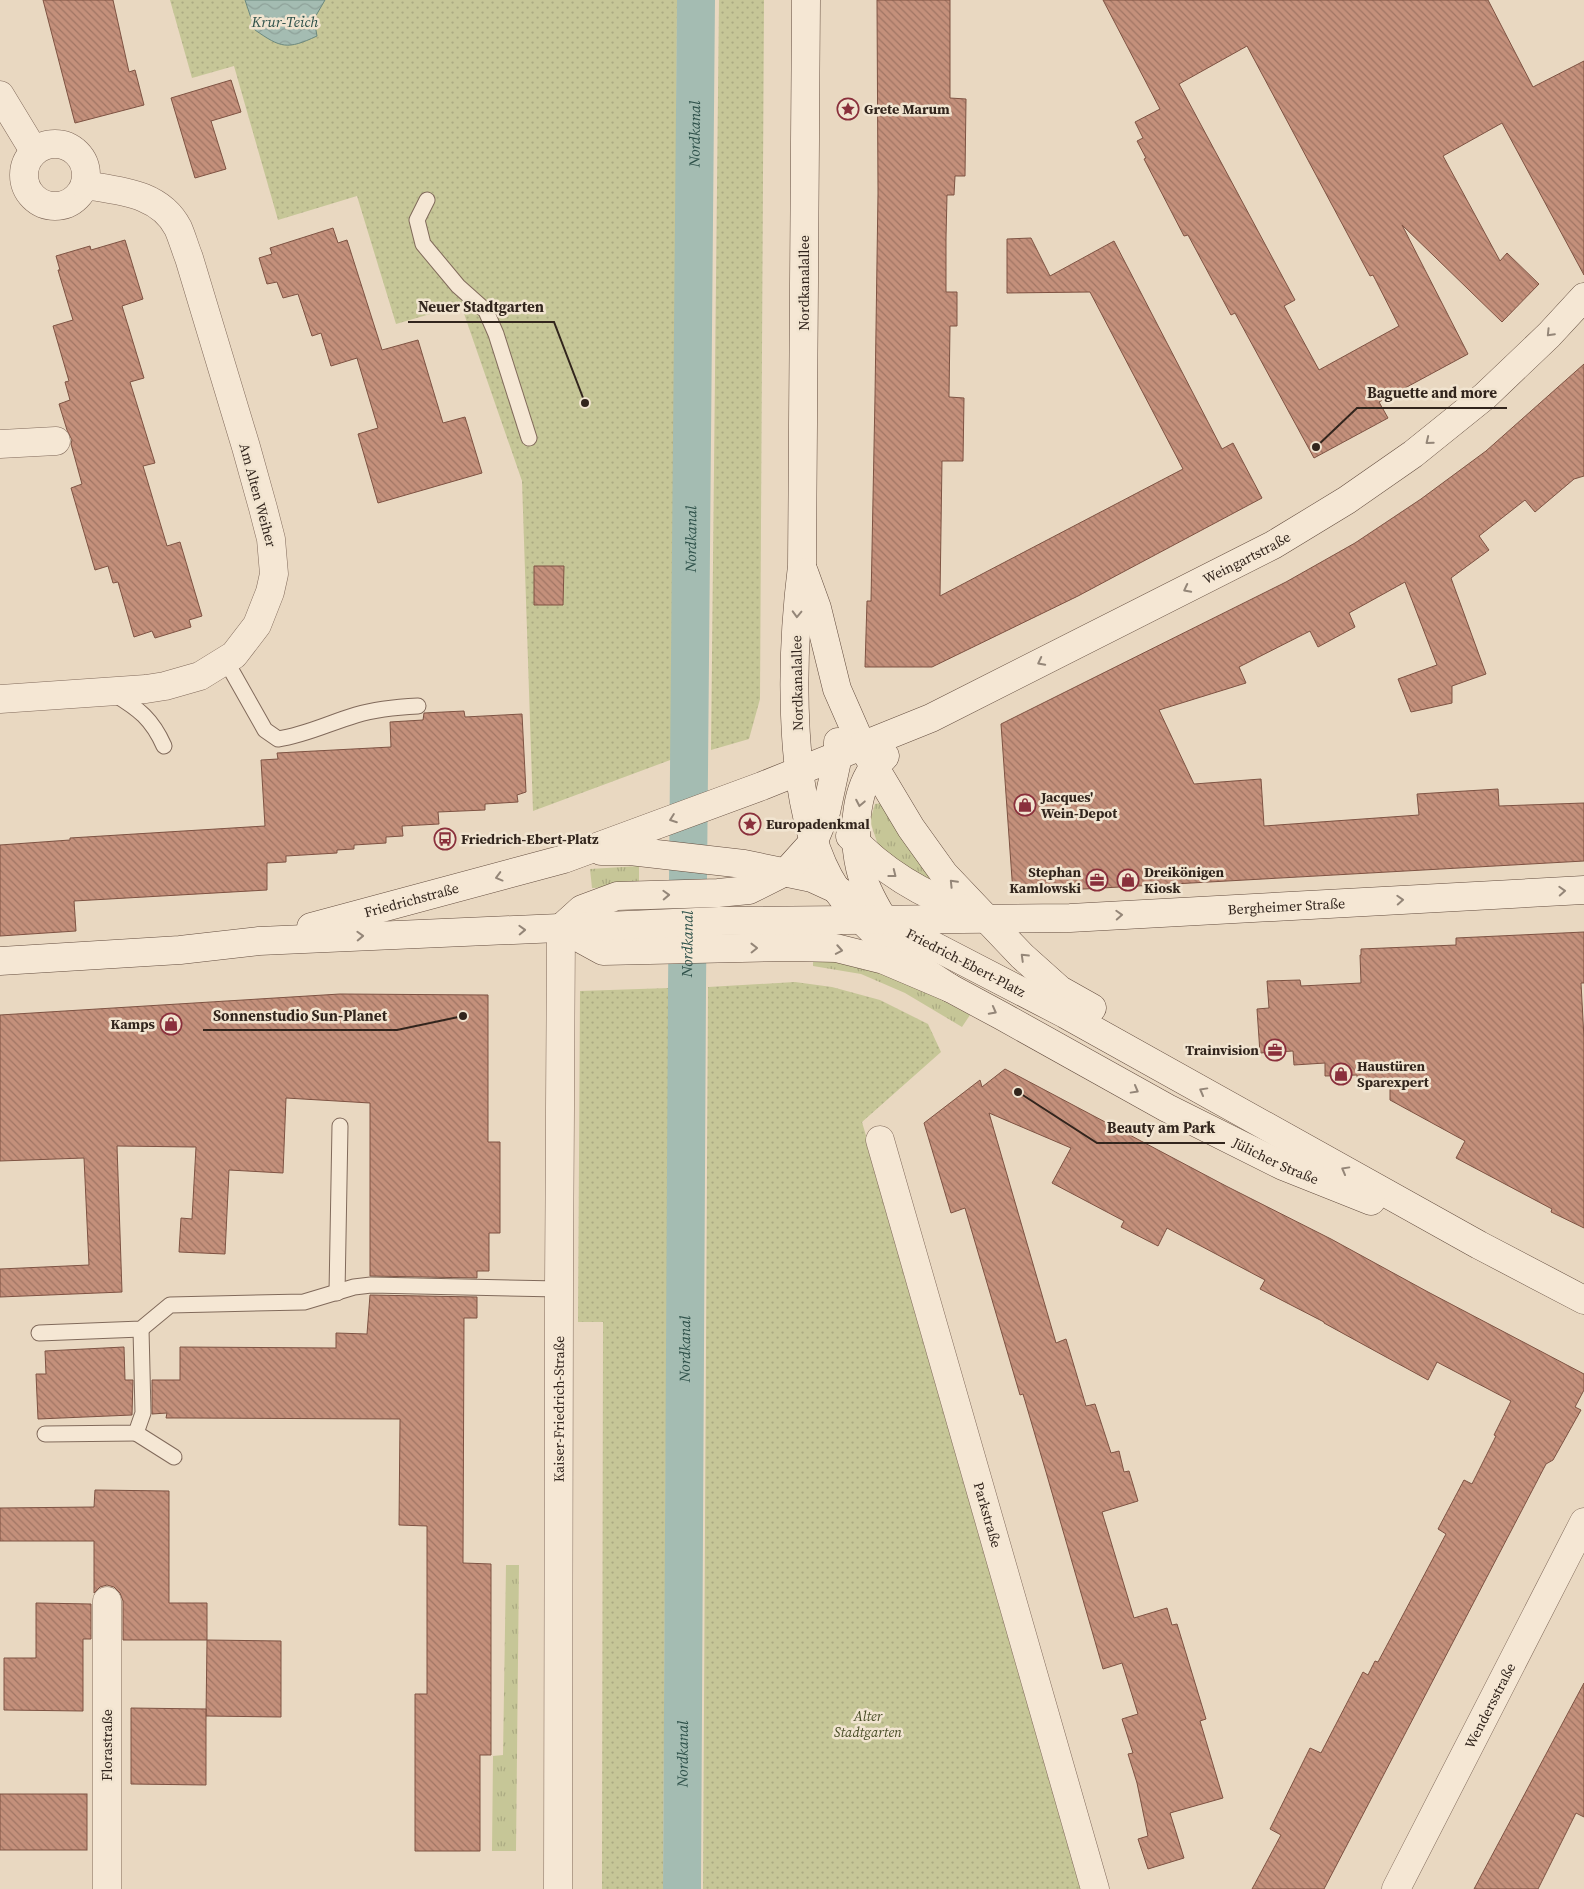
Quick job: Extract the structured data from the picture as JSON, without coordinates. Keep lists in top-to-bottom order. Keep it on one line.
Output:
{"streets":{"main road":["Nordkanalallee","Am Alten Weiher","Weingartstraße","Friedrichstraße","Bergheimer Straße","Friedrich-Ebert-Platz","Jülicher Straße","Kaiser-Friedrich-Straße","Parkstraße","Wendersstraße","Florastraße"]},"crossings":[["Nordkanalallee","Weingartstraße"],["Nordkanalallee","Bergheimer Straße"],["Nordkanalallee","Friedrich-Ebert-Platz"],["Nordkanalallee","Jülicher Straße"],["Weingartstraße","Friedrich-Ebert-Platz"],["Friedrichstraße","Friedrich-Ebert-Platz"],["Friedrichstraße","Kaiser-Friedrich-Straße"],["Bergheimer Straße","Friedrich-Ebert-Platz"],["Friedrich-Ebert-Platz","Jülicher Straße"],["Friedrich-Ebert-Platz","Kaiser-Friedrich-Straße"]],"one_way":["Weingartstraße","Bergheimer Straße"],"water":["Krur-Teich","Nordkanal"],"parks":["Alter Stadtgarten"],"places":{"place":["Grete Marum","Europadenkmal"],"other":["Neuer Stadtgarten","Baguette and more","Sonnenstudio Sun-Planet","Beauty am Park"],"shop":["Jacques' Wein-Depot","Dreikönigen Kiosk","Kamps","Haustüren Sparexpert"],"bus stop":["Friedrich-Ebert-Platz"],"office":["Stephan Kamlowski","Trainvision"]}}
